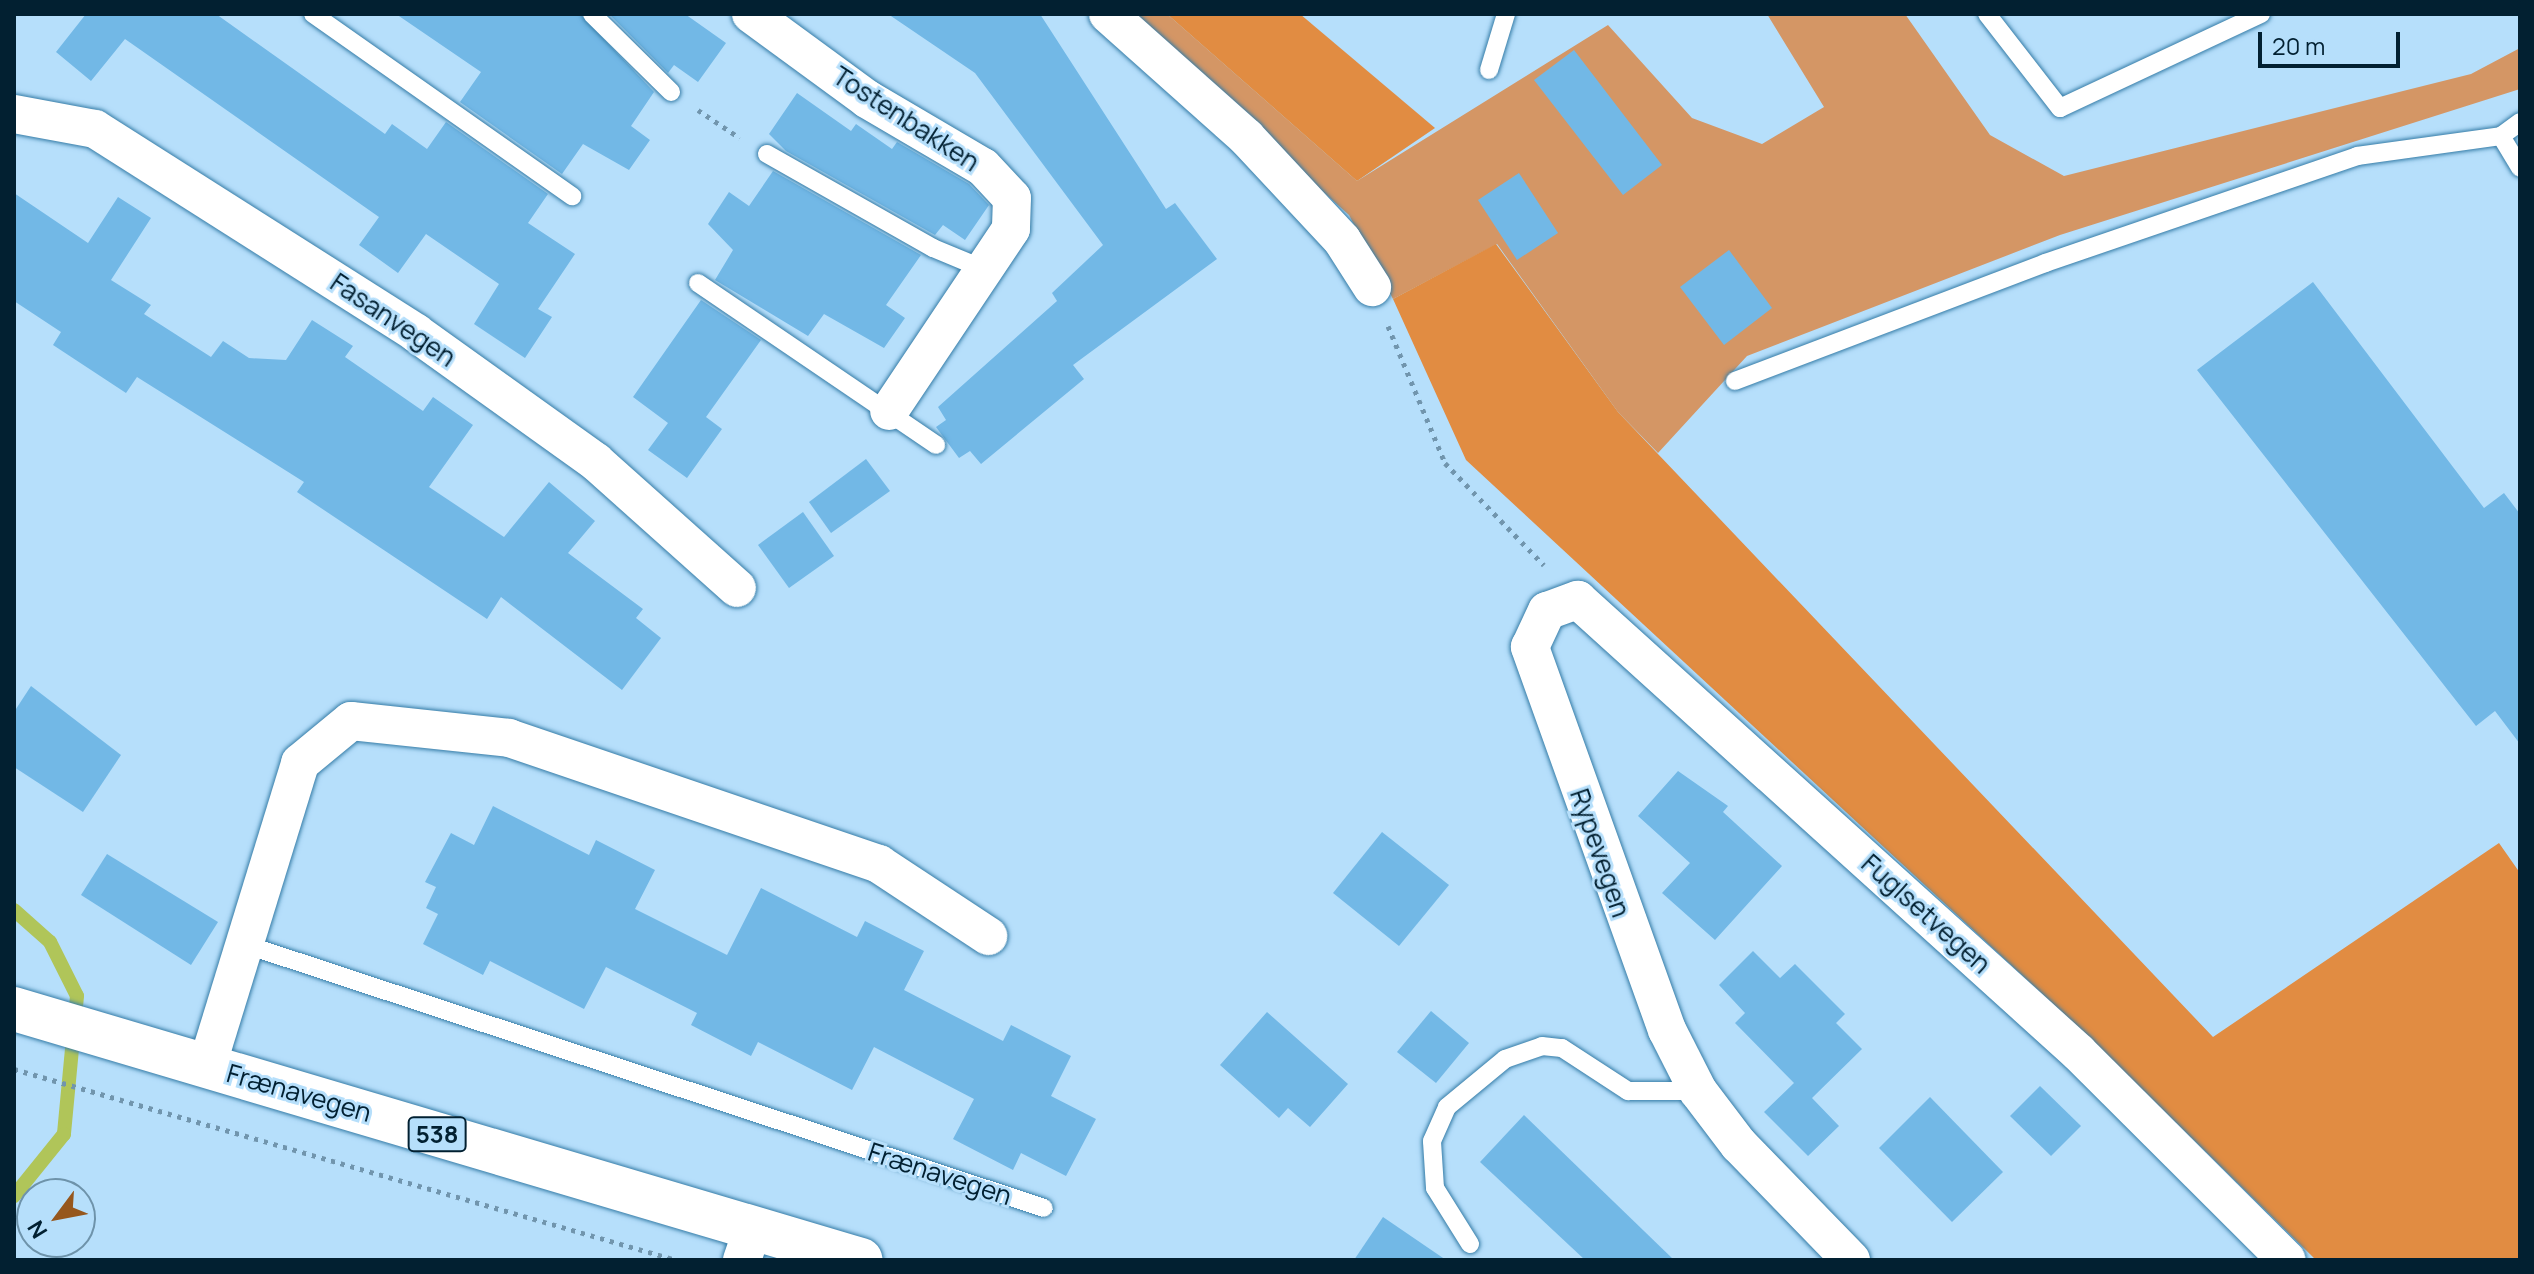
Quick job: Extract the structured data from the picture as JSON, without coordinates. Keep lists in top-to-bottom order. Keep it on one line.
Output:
{"streets":{"main road":["Frænavegen","538"],"street":["Tostenbakken","Fasanvegen","Rypevegen","Fuglsetvegen"]},"crossings":[["Rypevegen","Fuglsetvegen"]],"scale_bar":"20 m","north":"bottom left"}
